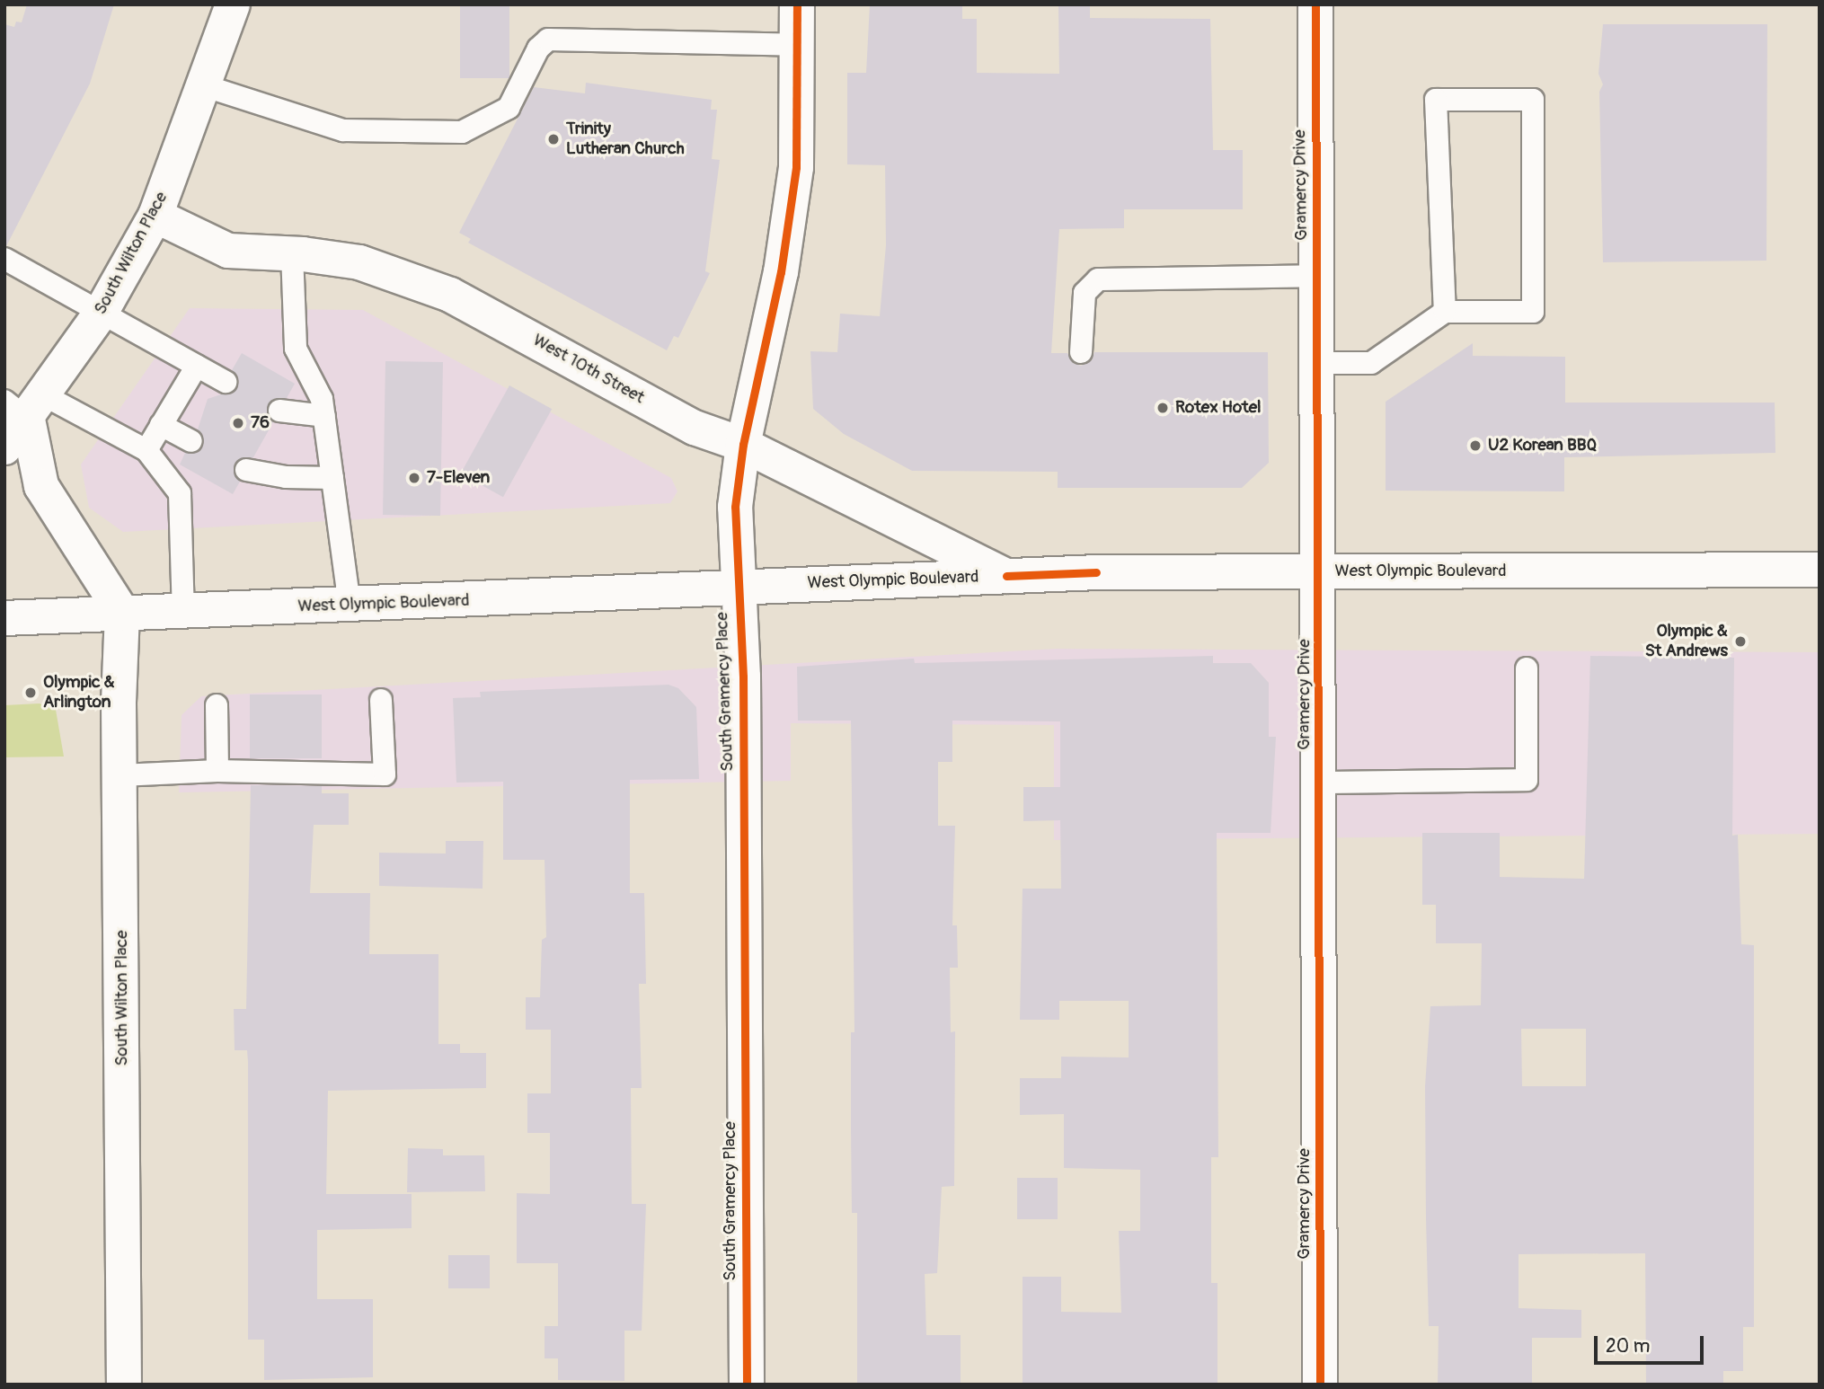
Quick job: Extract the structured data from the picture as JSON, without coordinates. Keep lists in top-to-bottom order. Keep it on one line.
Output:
{"streets":{"street":["Gramercy Drive","South Wilton Place","West 10th Street","West Olympic Boulevard","South Gramercy Place"]},"crossings":[["Gramercy Drive","West Olympic Boulevard"],["South Wilton Place","West 10th Street"],["South Wilton Place","West Olympic Boulevard"],["West 10th Street","West Olympic Boulevard"],["West 10th Street","South Gramercy Place"],["West Olympic Boulevard","South Gramercy Place"]],"places":["Trinity Lutheran Church","Rotex Hotel","76","U2 Korean BBQ","7-Eleven","Olympic & St Andrews","Olympic & Arlington"],"scale_bar":"20 m"}
